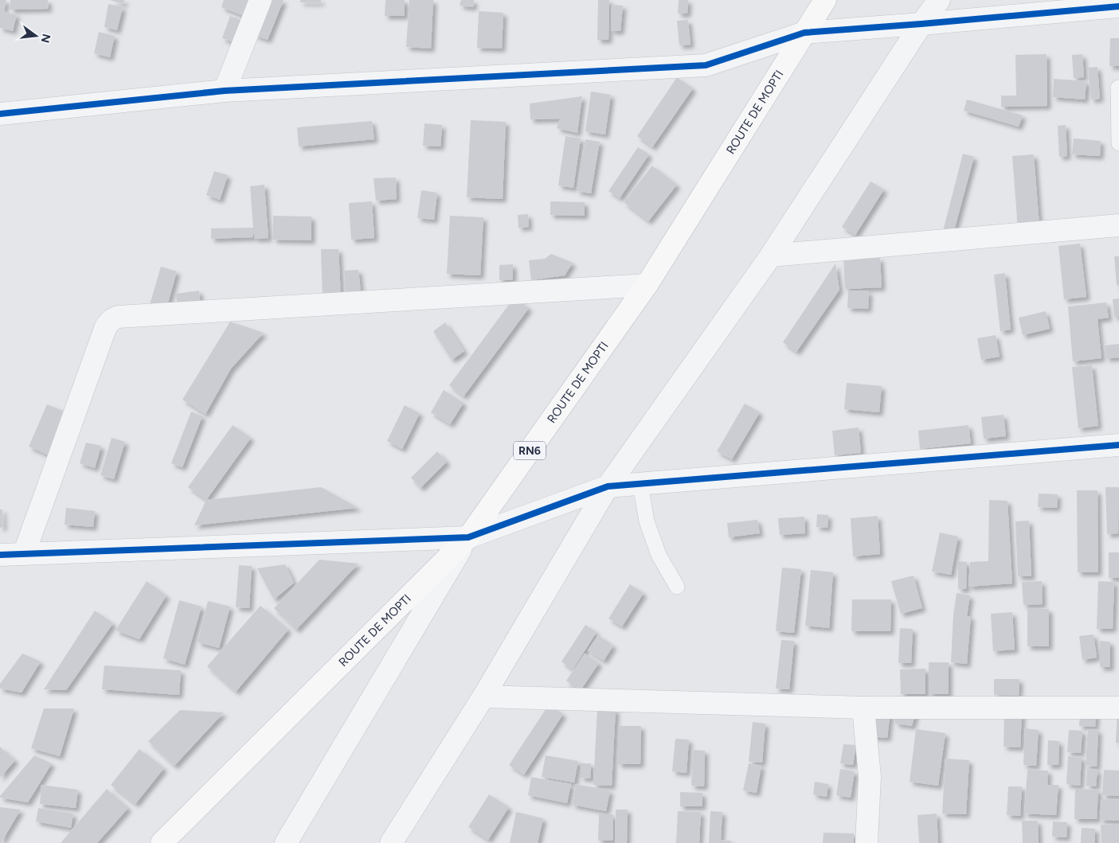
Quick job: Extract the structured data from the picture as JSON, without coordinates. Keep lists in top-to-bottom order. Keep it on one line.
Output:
{"streets":{"highway":["ROUTE DE MOPTI","RN6"]},"north":"right"}
